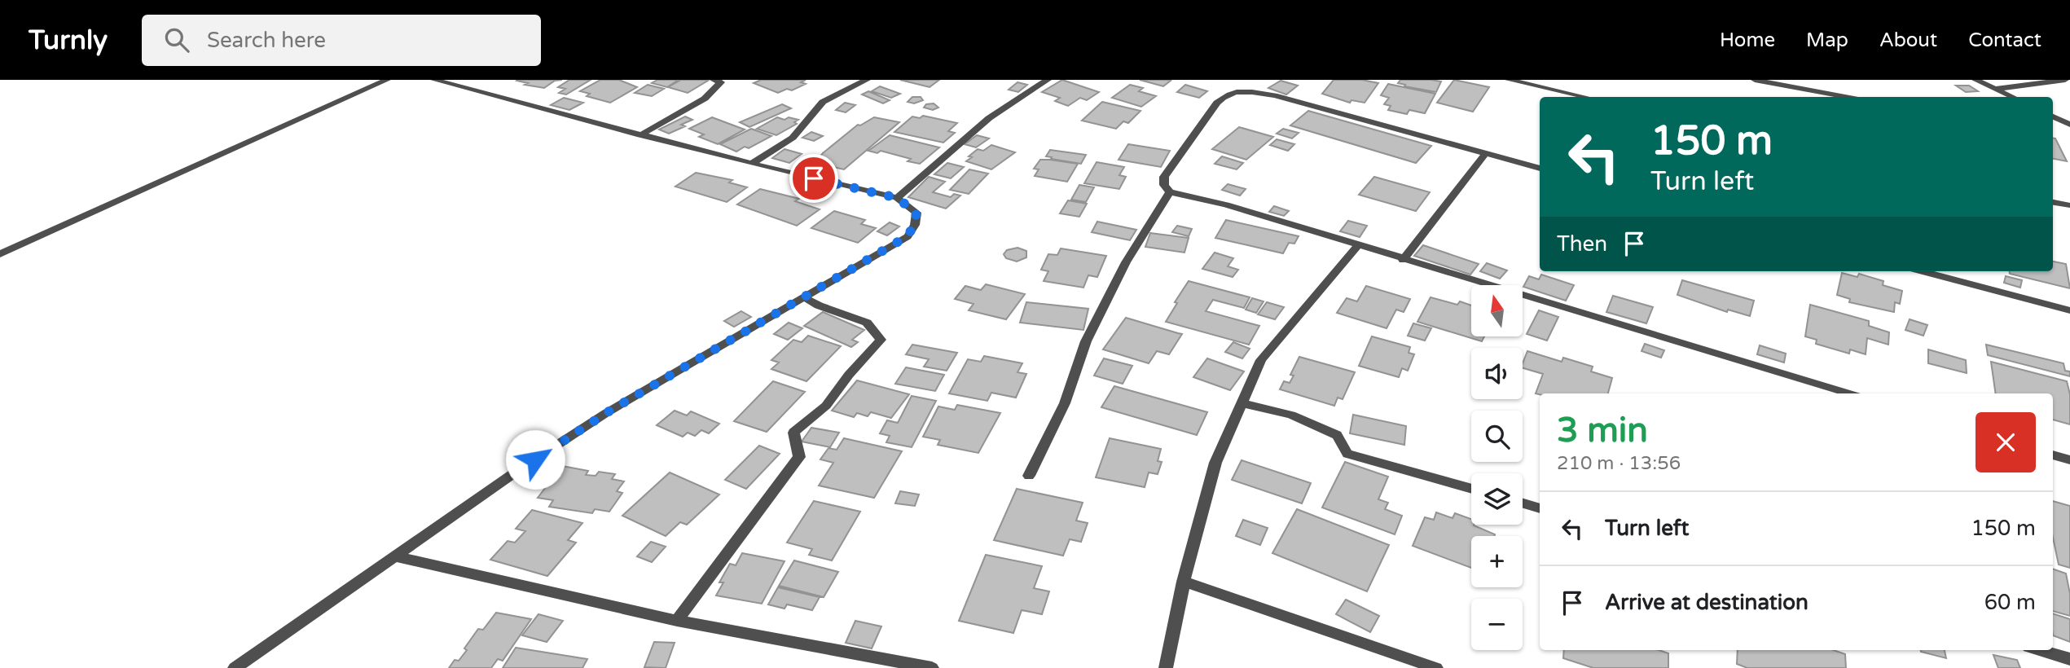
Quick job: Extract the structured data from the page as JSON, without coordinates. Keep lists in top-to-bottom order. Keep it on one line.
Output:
{"north":"top","page":{"header":"Turnly","search":"Search here","nav":["Home","Map","About","Contact"],"turn":["150 m","Turn left"],"then":"Then","map_buttons":["+","−"],"heading":["3 min","210 m · 13:56"],"list":[{"name":"Turn left","value":"150 m"},{"name":"Arrive at destination","value":"60 m"}]}}
